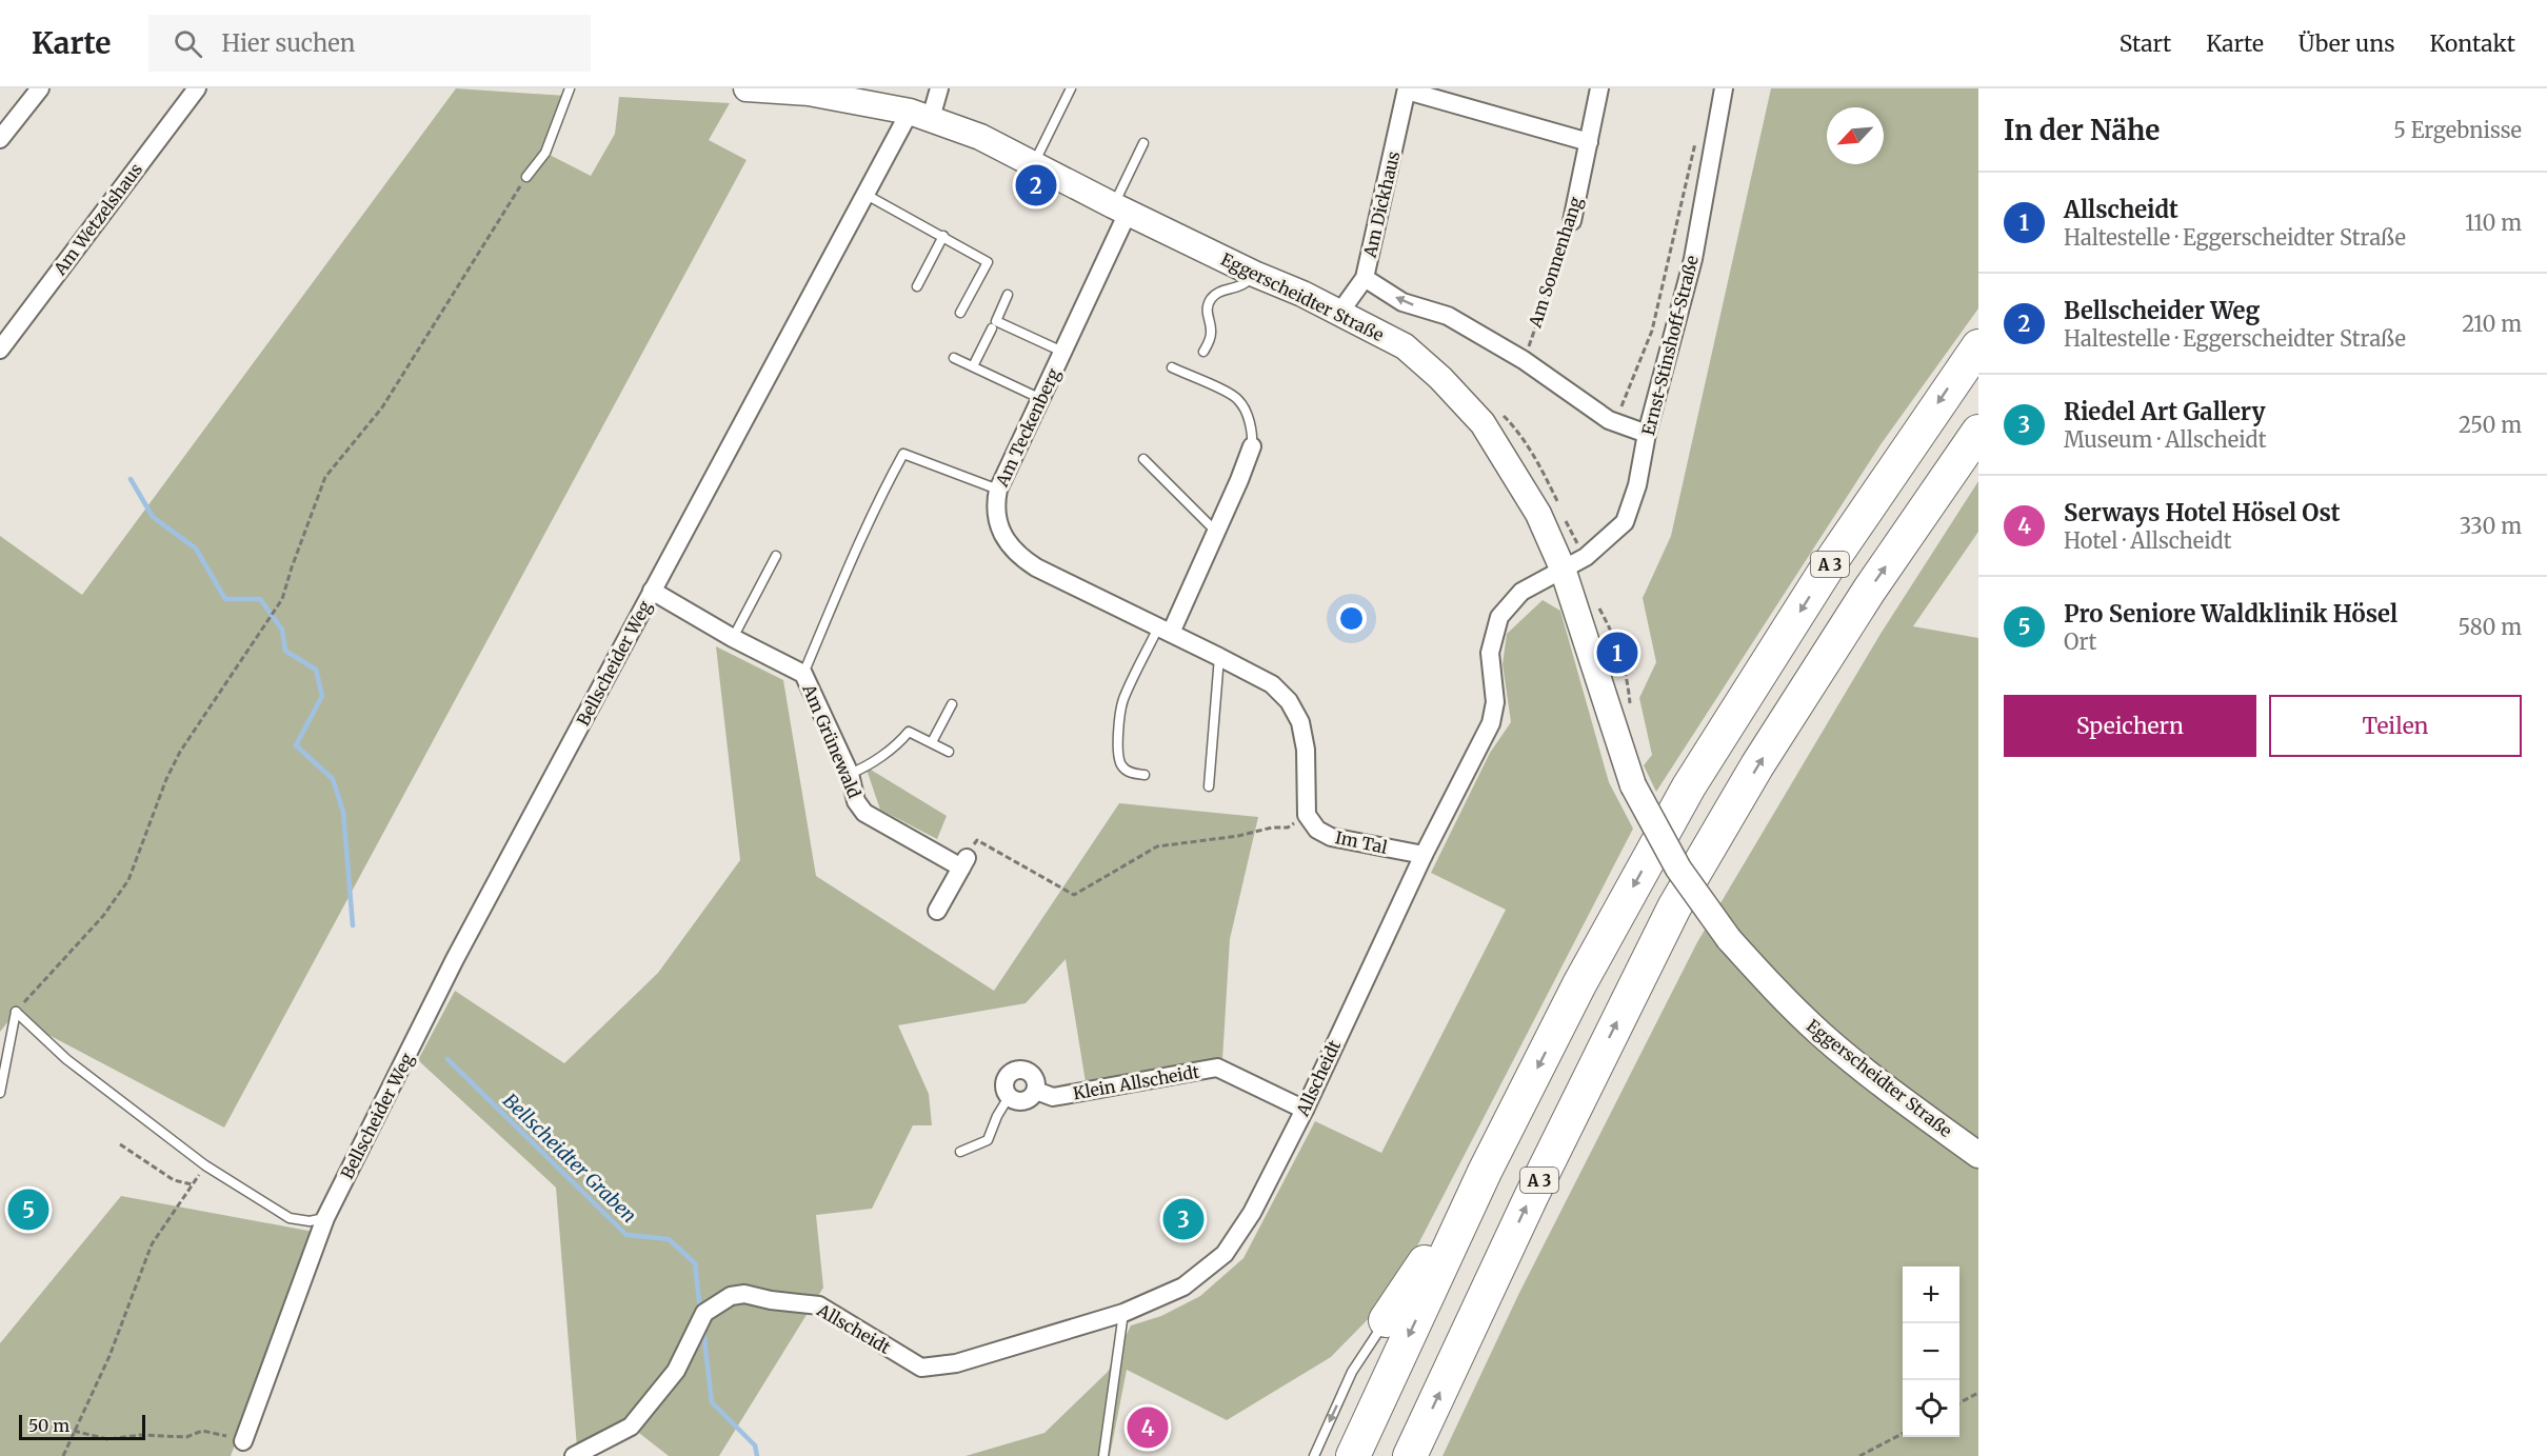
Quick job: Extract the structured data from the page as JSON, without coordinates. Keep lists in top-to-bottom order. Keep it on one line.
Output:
{"streets":{"highway":["A 3"],"street":["Am Dickhaus","Am Wetzelshaus","Am Sonnenhang","Eggerscheidter Straße","Ernst-Stinshoff-Straße","Am Teckenberg","Bellscheider Weg","Am Grünewald","Im Tal","Allscheidt","Klein Allscheidt"]},"crossings":[["Am Dickhaus","Eggerscheidter Straße"],["Eggerscheidter Straße","Ernst-Stinshoff-Straße"],["Eggerscheidter Straße","Am Teckenberg"],["Eggerscheidter Straße","Bellscheider Weg"],["Eggerscheidter Straße","Allscheidt"],["Ernst-Stinshoff-Straße","Allscheidt"],["Am Teckenberg","Im Tal"],["Bellscheider Weg","Am Grünewald"],["Im Tal","Allscheidt"],["Allscheidt","Klein Allscheidt"]],"water":["Bellscheidter Graben"],"scale_bar":"50 m","north":"bottom left","page":{"header":"Karte","search":"Hier suchen","nav":["Start","Karte","Über uns","Kontakt"],"heading":["In der Nähe","5 Ergebnisse"],"pins":["2","1","5","3","4"],"list":[{"mark":"1","name":"Allscheidt","note":"Haltestelle · Eggerscheidter Straße","value":"110 m"},{"mark":"2","name":"Bellscheider Weg","note":"Haltestelle · Eggerscheidter Straße","value":"210 m"},{"mark":"3","name":"Riedel Art Gallery","note":"Museum · Allscheidt","value":"250 m"},{"mark":"4","name":"Serways Hotel Hösel Ost","note":"Hotel · Allscheidt","value":"330 m"},{"mark":"5","name":"Pro Seniore Waldklinik Hösel","note":"Ort","value":"580 m"}],"buttons":["Speichern","Teilen"],"map_buttons":["+","−"],"scale":"50 m"}}
